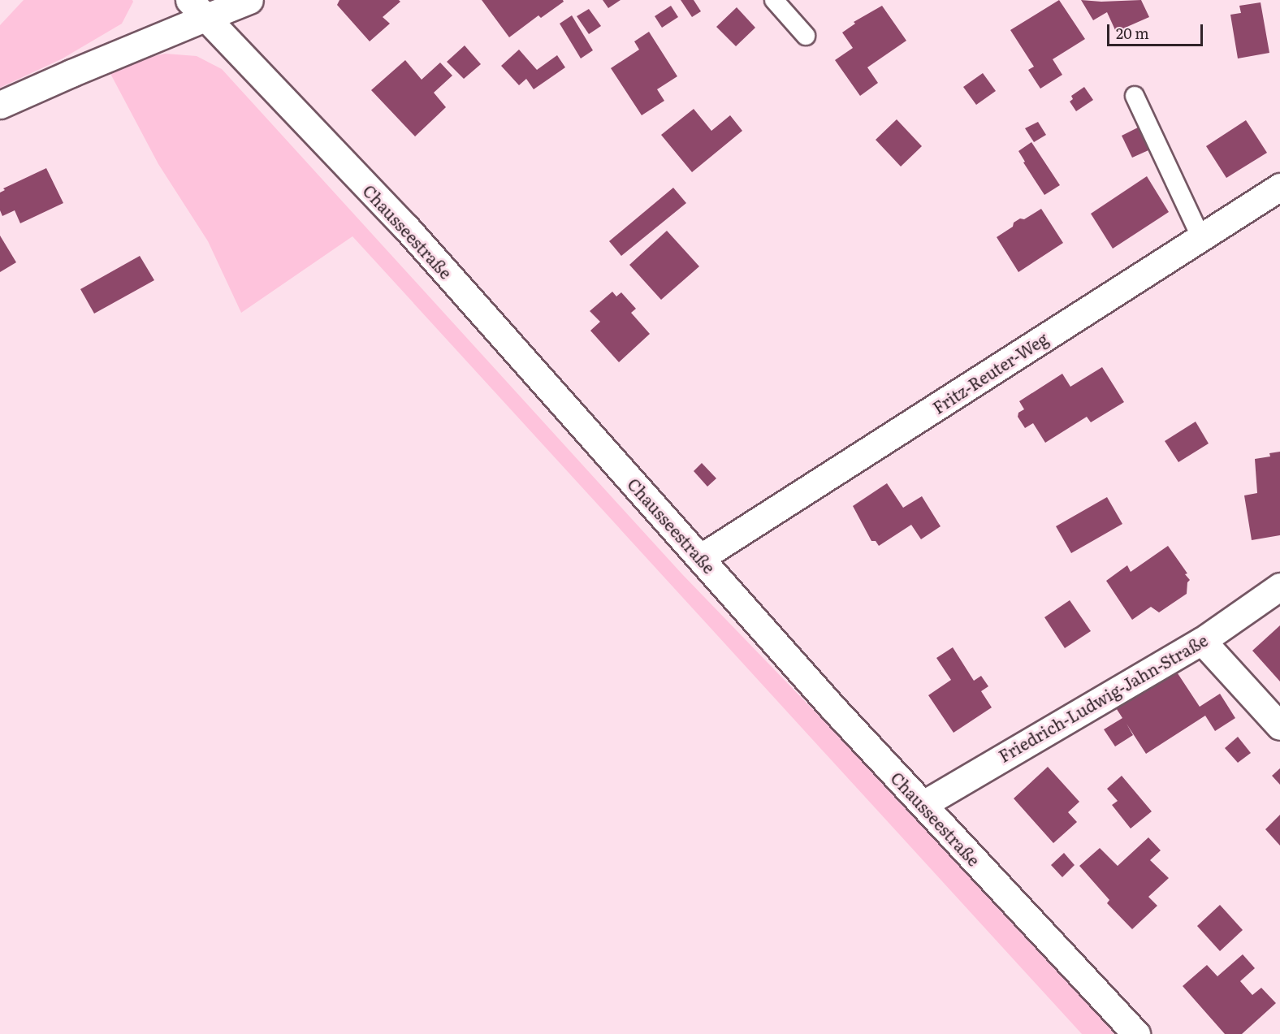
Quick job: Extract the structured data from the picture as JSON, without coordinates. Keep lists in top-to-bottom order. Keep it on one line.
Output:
{"streets":{"street":["Chausseestraße","Fritz-Reuter-Weg","Friedrich-Ludwig-Jahn-Straße"]},"crossings":[["Chausseestraße","Fritz-Reuter-Weg"],["Chausseestraße","Friedrich-Ludwig-Jahn-Straße"]],"scale_bar":"20 m"}
